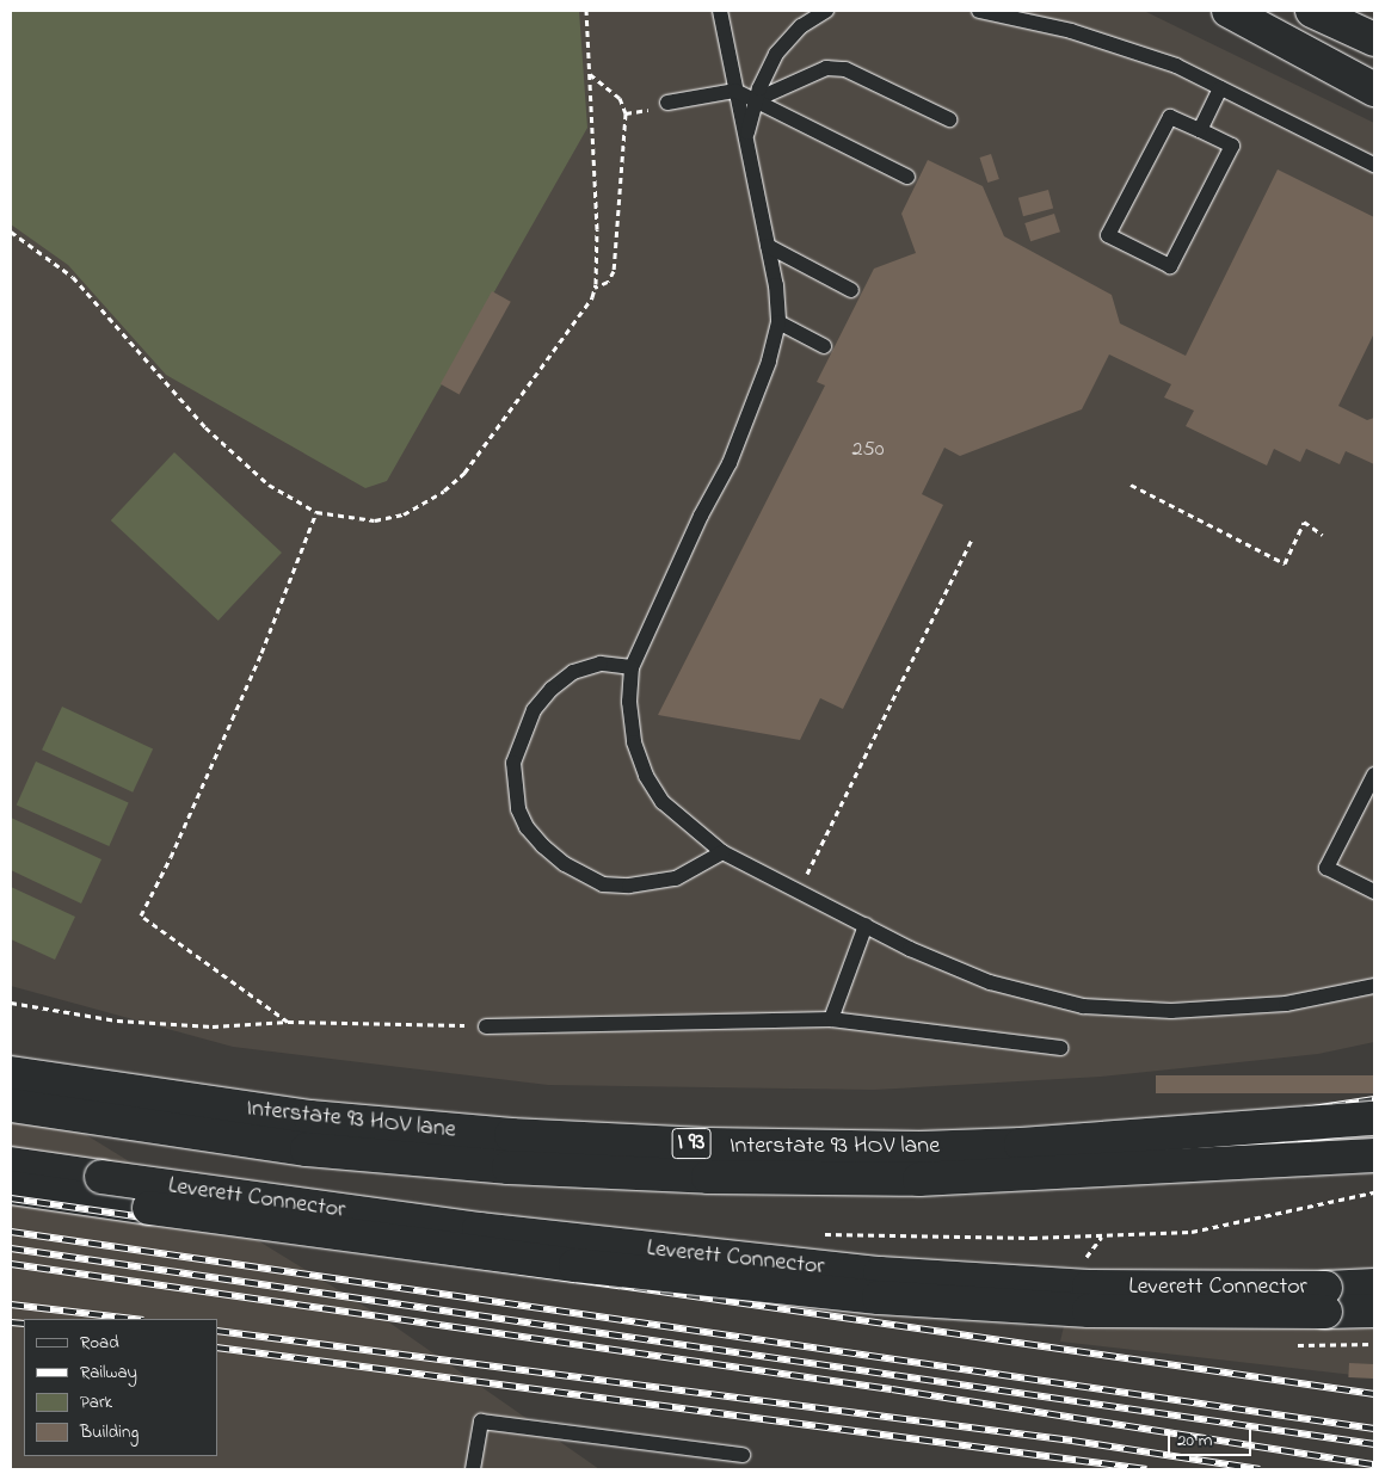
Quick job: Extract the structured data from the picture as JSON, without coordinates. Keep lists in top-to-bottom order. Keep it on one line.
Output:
{"streets":{"main road":["Interstate 93 HOV lane","I 93","Leverett Connector"]},"house_numbers":["250"],"legend":["Road","Railway","Park","Building"],"scale_bar":"20 m"}
